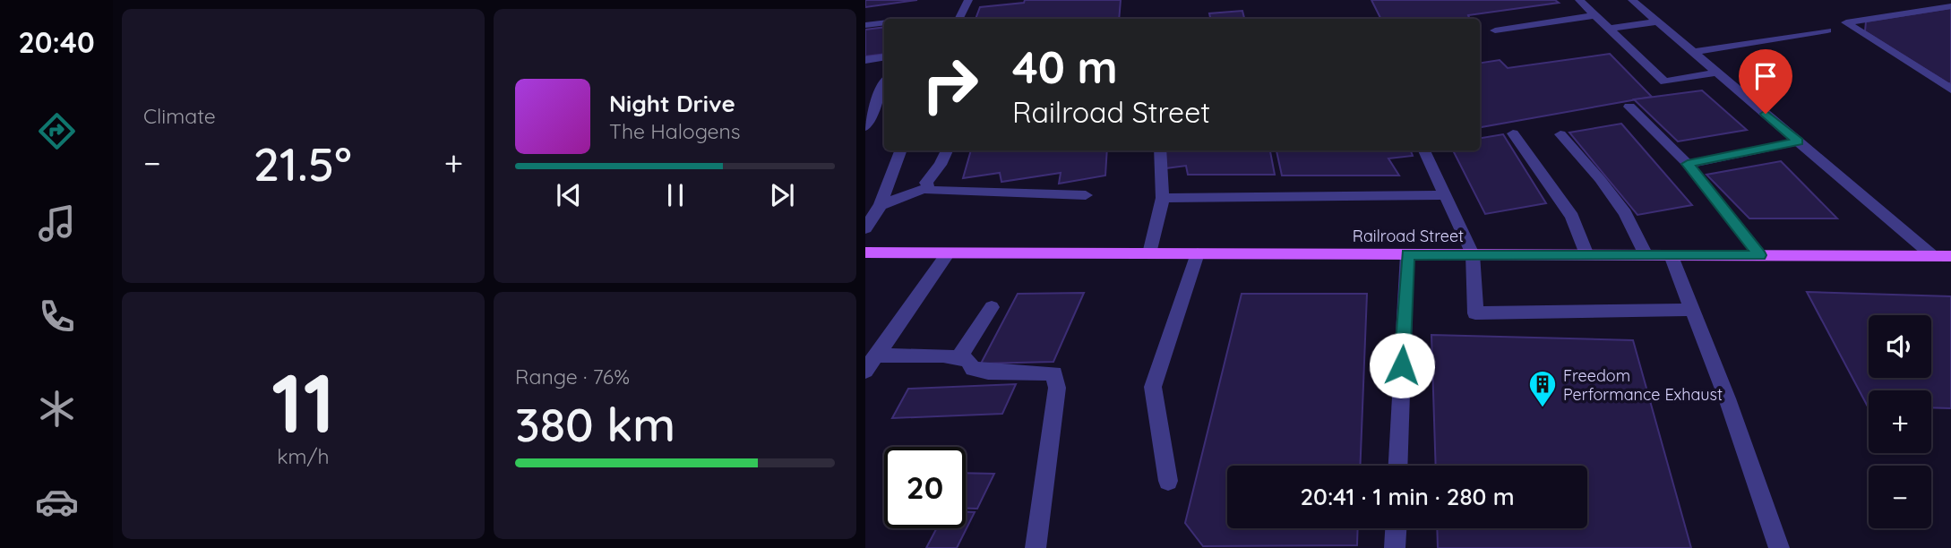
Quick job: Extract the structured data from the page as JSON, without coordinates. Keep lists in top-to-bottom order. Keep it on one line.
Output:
{"streets":{"main road":["Railroad Street"]},"places":{"building":["Freedom Performance Exhaust"]},"page":{"tabs":"20:40","tile":["Climate",["11","km/h"],["Range · 76%","380 km"]],"turn":["40 m","Railroad Street"],"song":["Night Drive","The Halogens"],"heat":["−","21.5°","+"],"map_buttons":["+","−"],"limit":"20","trip":"20:41 · 1 min · 280 m"}}
